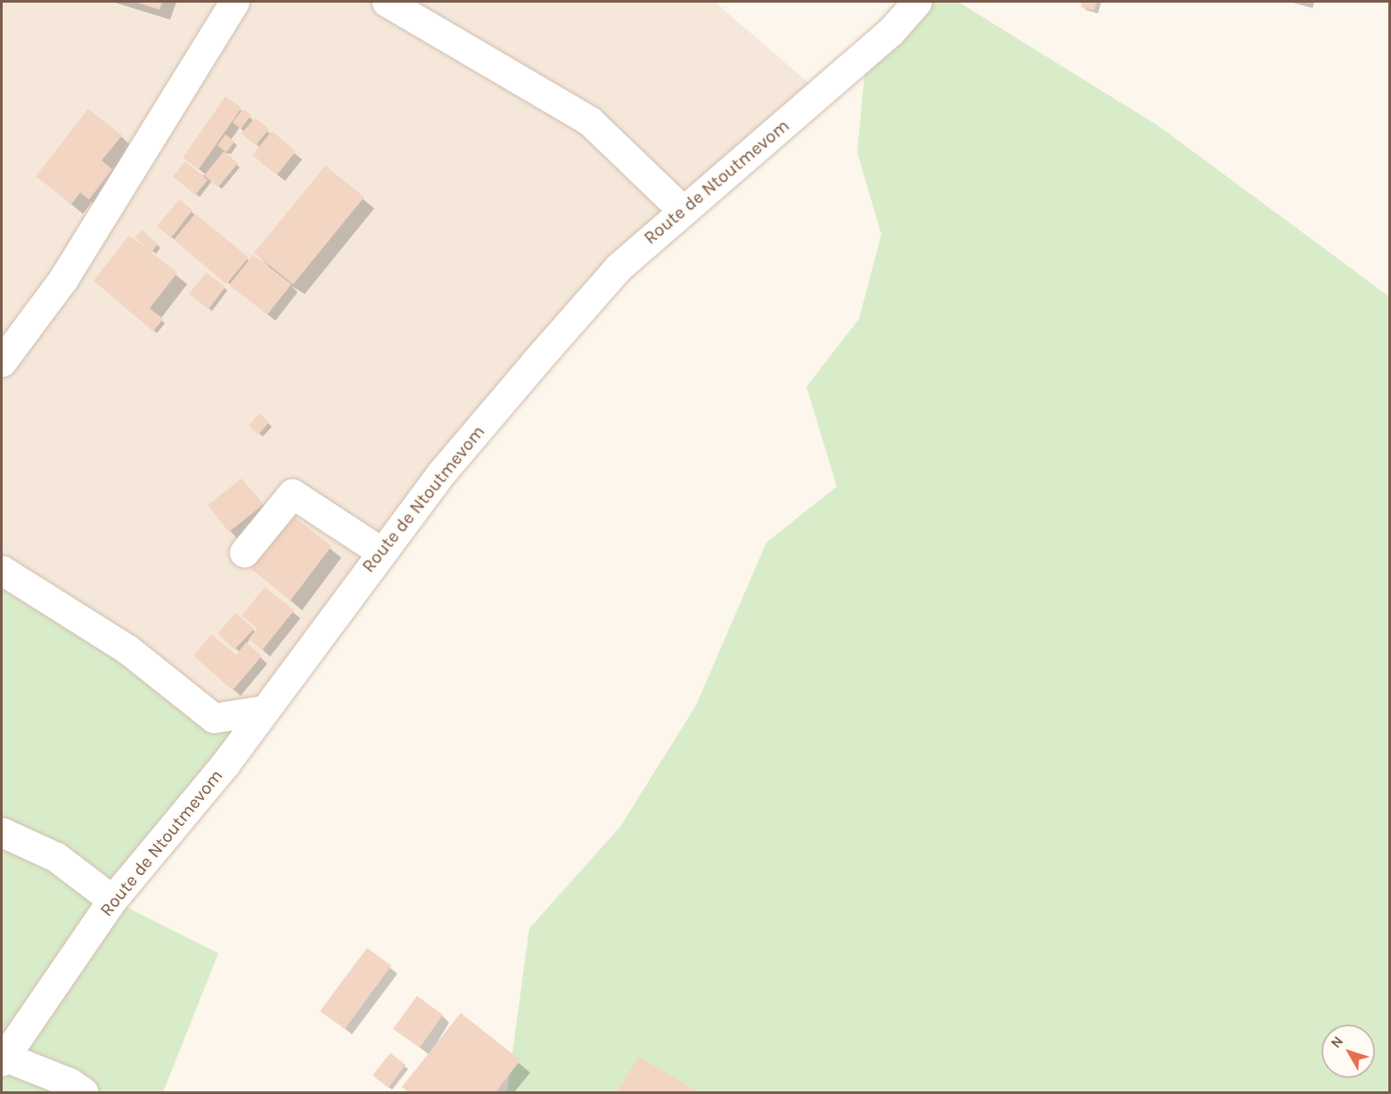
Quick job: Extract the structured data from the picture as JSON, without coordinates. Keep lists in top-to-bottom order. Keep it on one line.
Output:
{"streets":{"street":["Route de Ntoutmevom"]},"north":"top left"}
